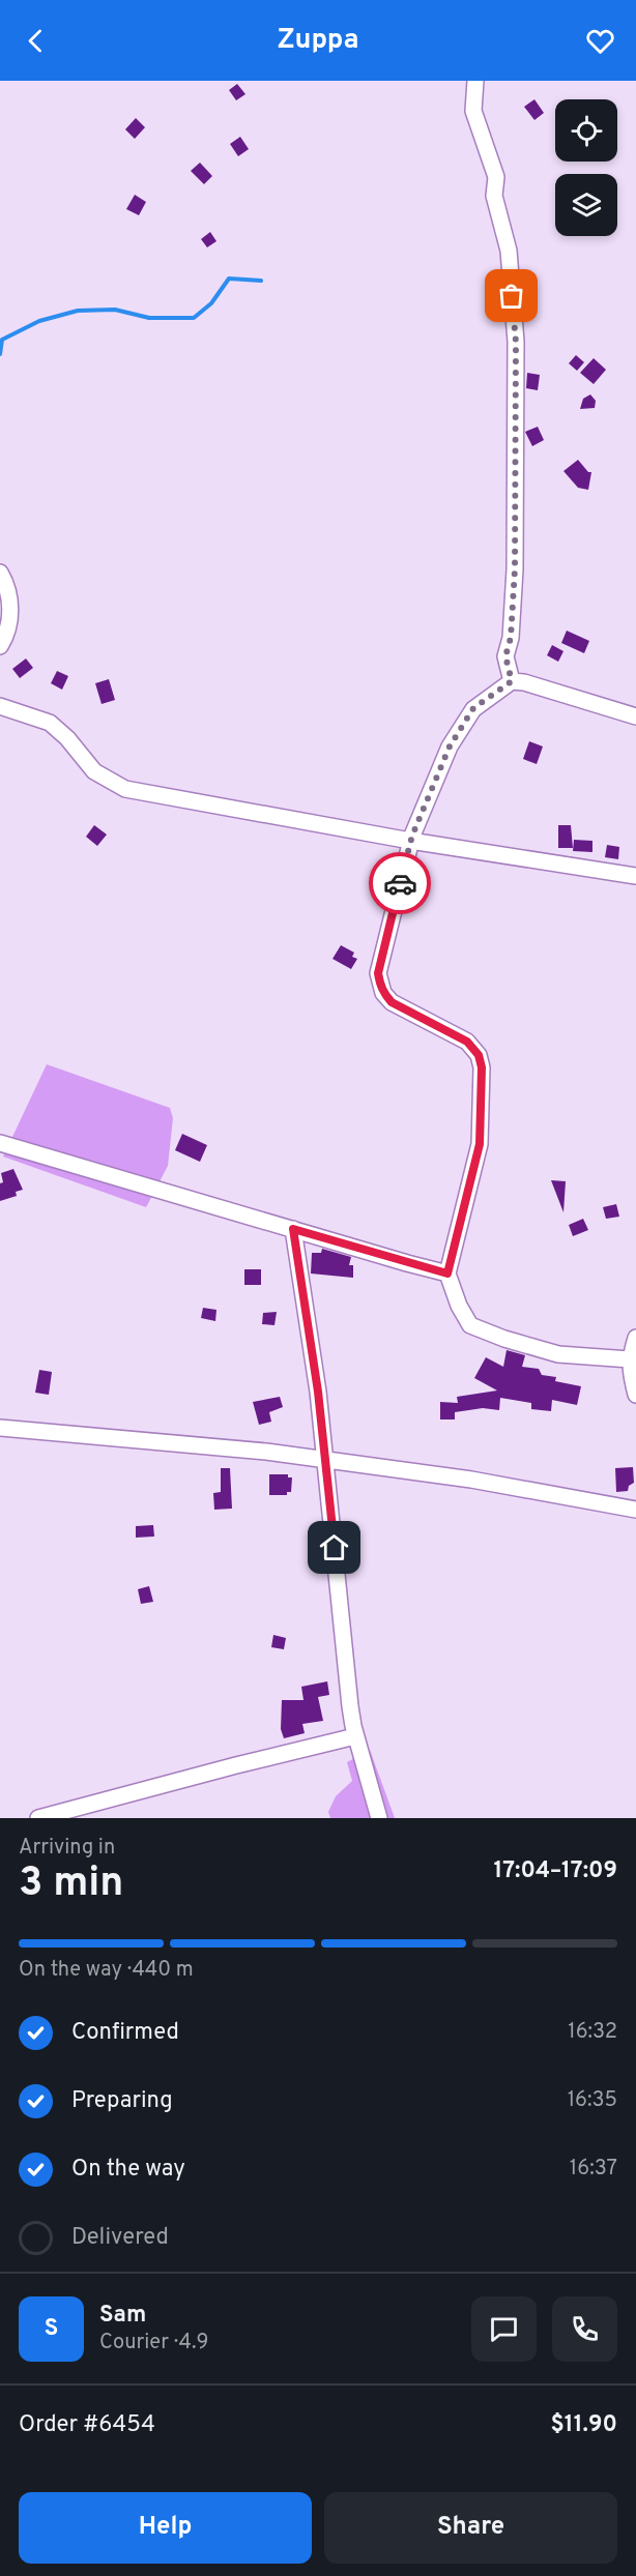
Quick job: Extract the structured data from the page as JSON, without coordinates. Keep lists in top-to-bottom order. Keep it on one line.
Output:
{"page":{"header":"Zuppa","heading":["3 min","Arriving in","17:04–17:09"],"panel":["Sam","Courier · 4.9","Order #6454","$11.90"],"bar":"On the way · 440 m","list":[["Confirmed","16:32"],["Preparing","16:35"],["On the way","16:37"],"Delivered"],"round":"S","buttons":["Help","Share"]}}
